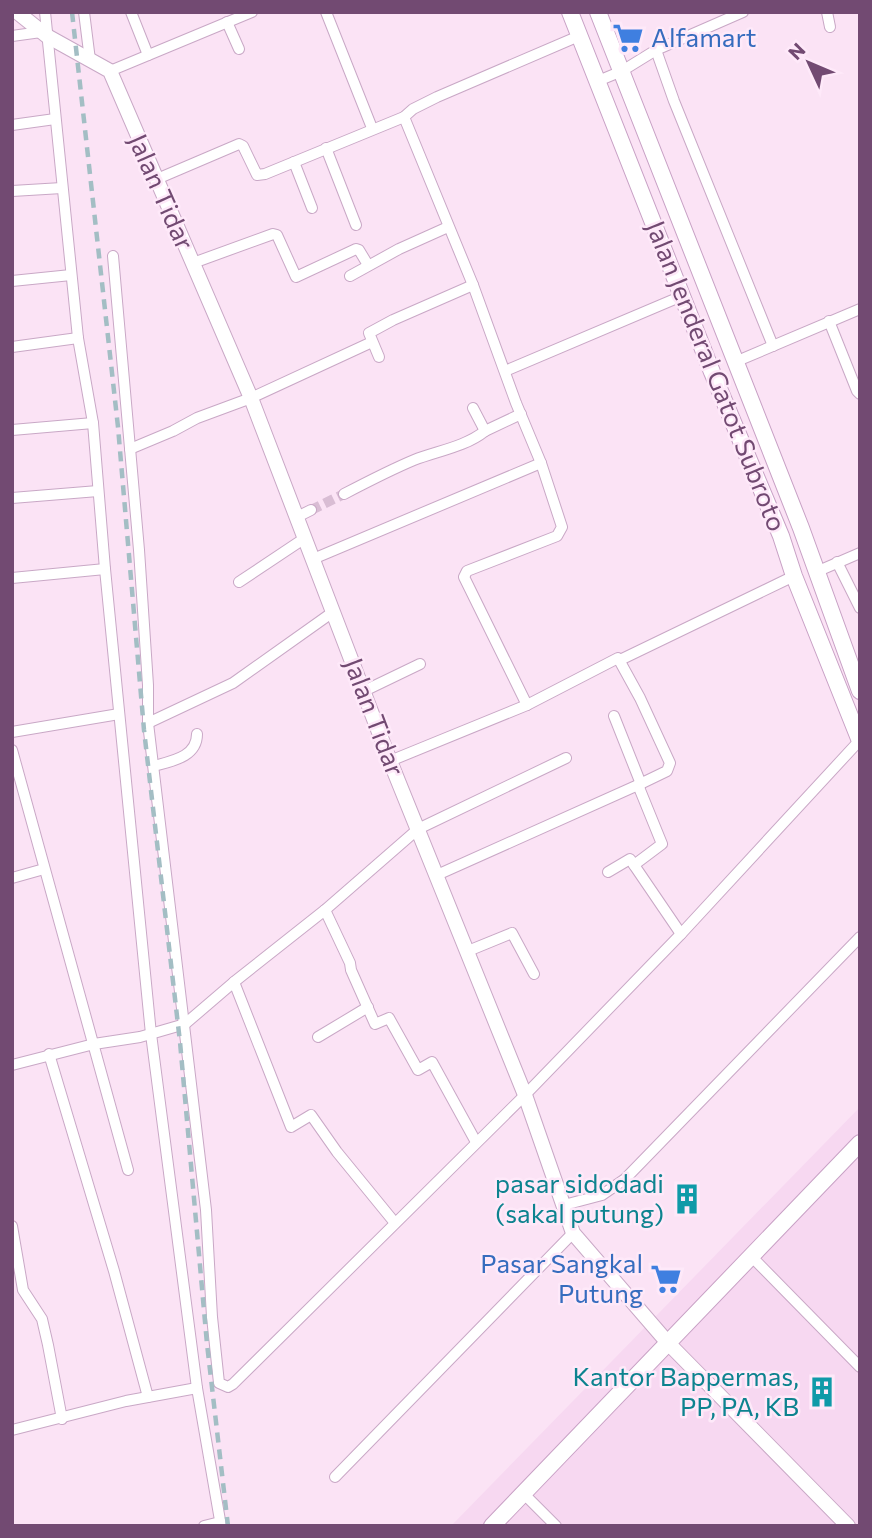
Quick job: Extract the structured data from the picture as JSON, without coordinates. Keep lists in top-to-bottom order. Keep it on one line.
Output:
{"streets":{"main road":["Jalan Jenderal Gatot Subroto"],"street":["Jalan Tidar"]},"places":{"supermarket":["Alfamart","Pasar Sangkal Putung"],"building":["pasar sidodadi (sakal putung)","Kantor Bappermas, PP, PA, KB"]},"north":"top left"}
